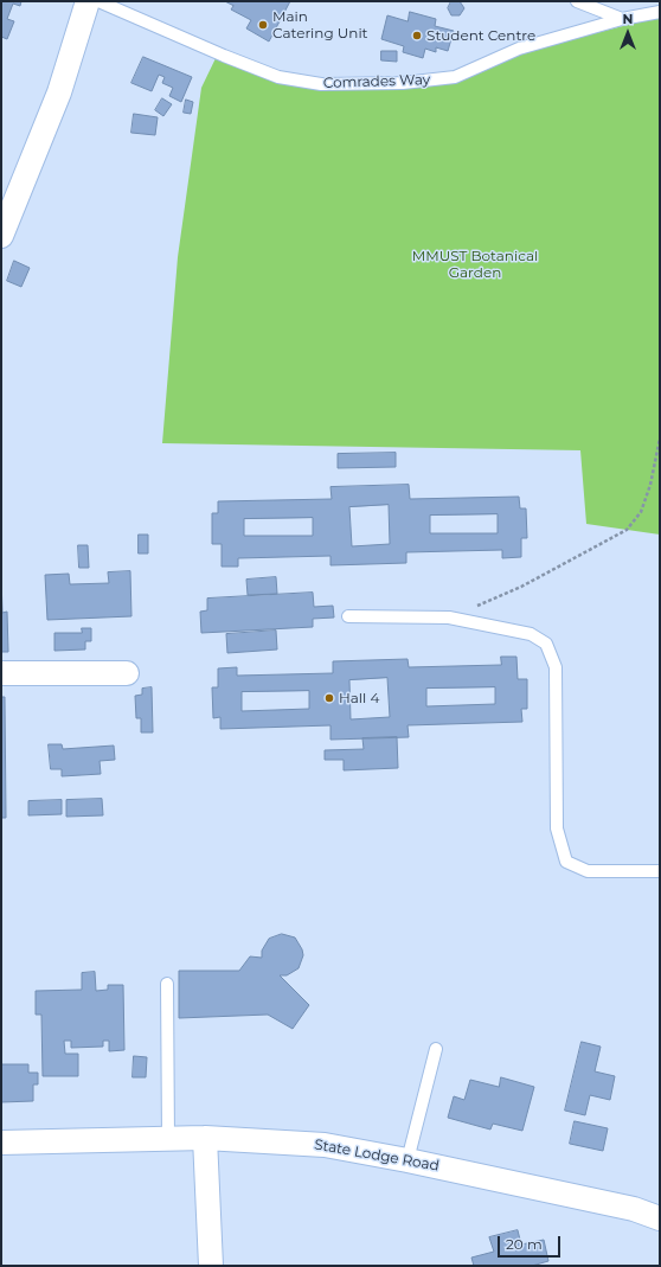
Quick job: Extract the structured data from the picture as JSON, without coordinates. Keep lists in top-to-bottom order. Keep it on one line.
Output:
{"streets":{"street":["State Lodge Road"],"lane":["Comrades Way"]},"parks":["MMUST Botanical Garden"],"places":["Main Catering Unit","Student Centre","Hall 4"],"scale_bar":"20 m","north":"top"}
